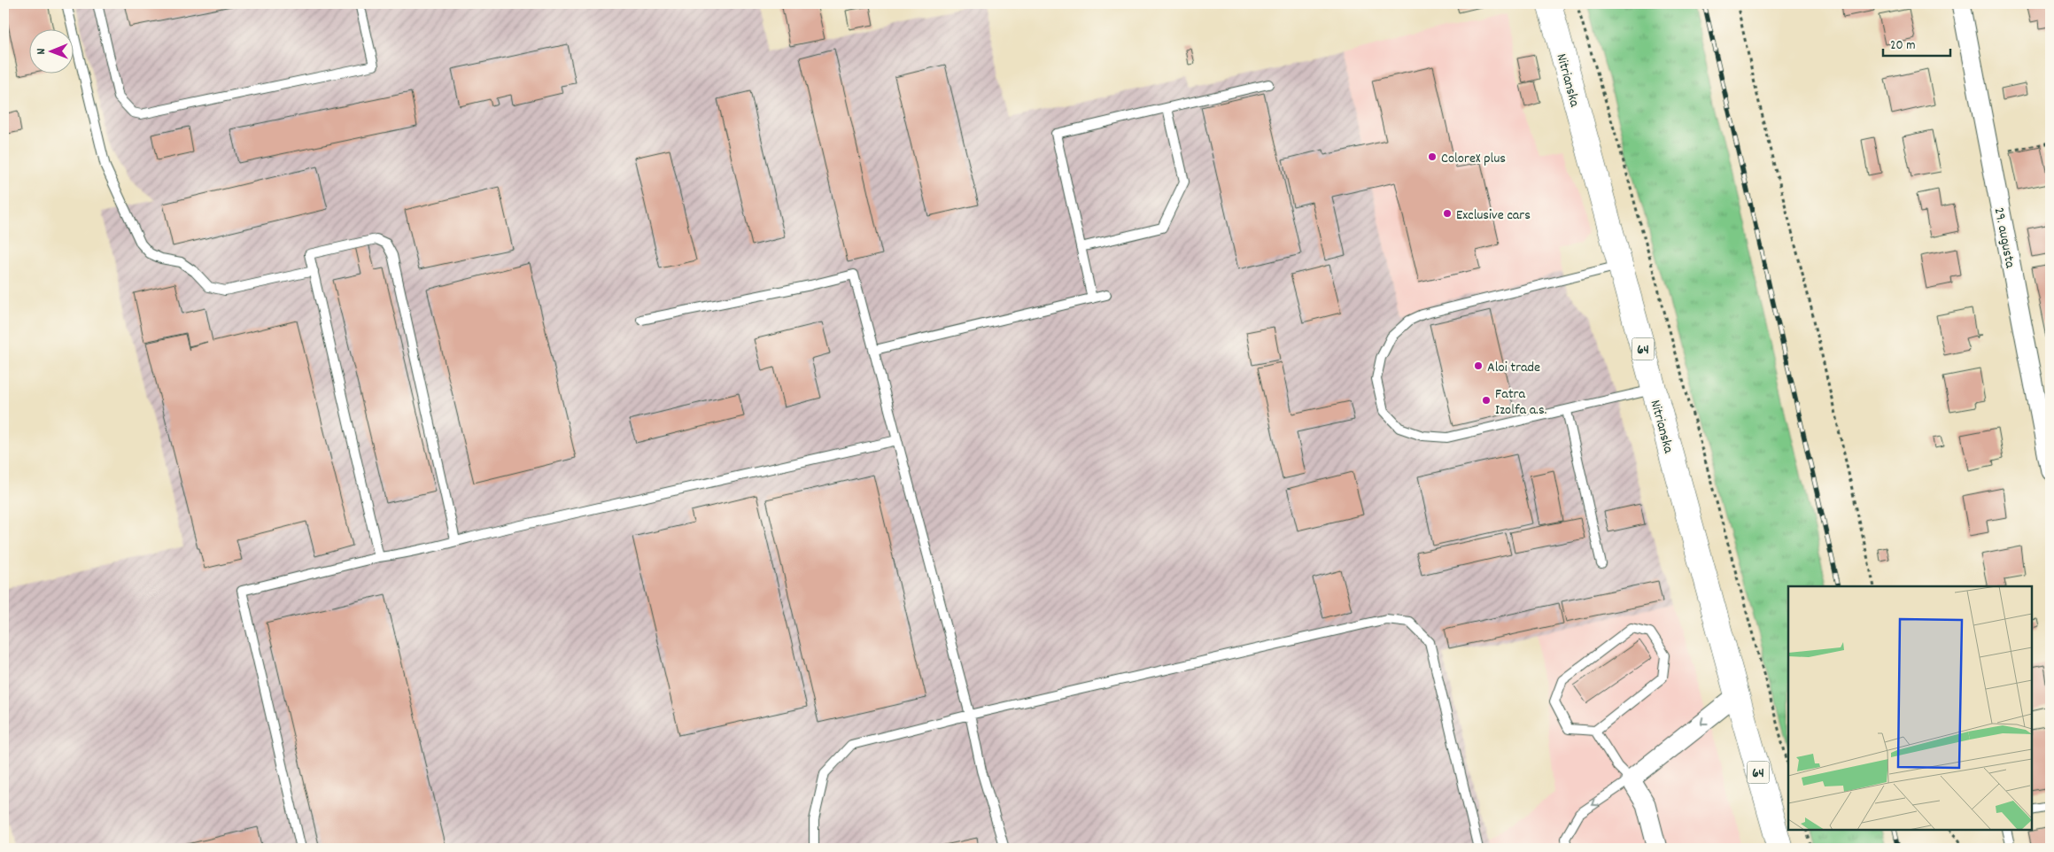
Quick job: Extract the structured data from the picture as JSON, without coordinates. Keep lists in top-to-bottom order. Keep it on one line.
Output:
{"streets":{"main road":["Nitrianska","64"],"street":["29. augusta"]},"places":["ColoreX plus","Exclusive cars","Aloi trade","Fatra Izolfa a.s."],"scale_bar":"20 m","north":"left"}
